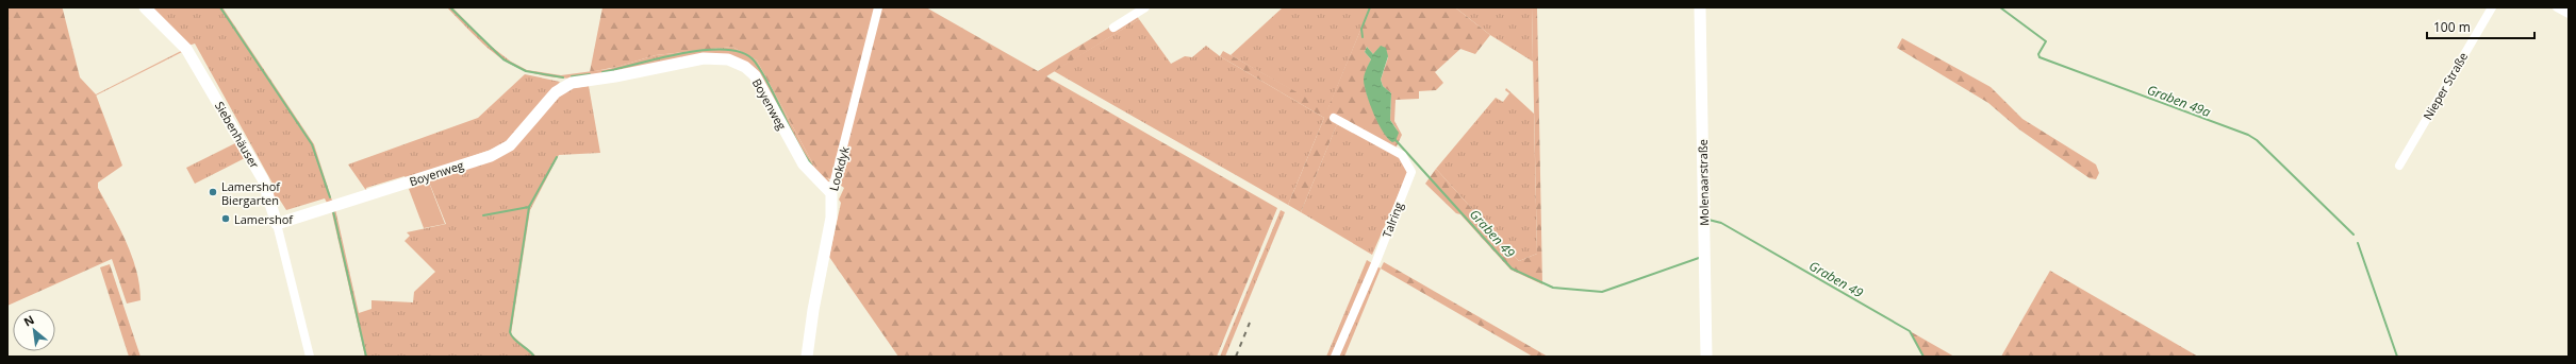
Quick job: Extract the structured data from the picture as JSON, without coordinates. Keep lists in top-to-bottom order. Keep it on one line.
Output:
{"streets":{"street":["Nieper Straße","Boyenweg","Siebenhäuser","Lookdyk","Molenaarstraße","Talring"]},"crossings":[["Boyenweg","Siebenhäuser"],["Boyenweg","Lookdyk"]],"water":["Graben 49a","Graben 49"],"places":["Lamershof Biergarten","Lamershof"],"scale_bar":"100 m","north":"top left"}
